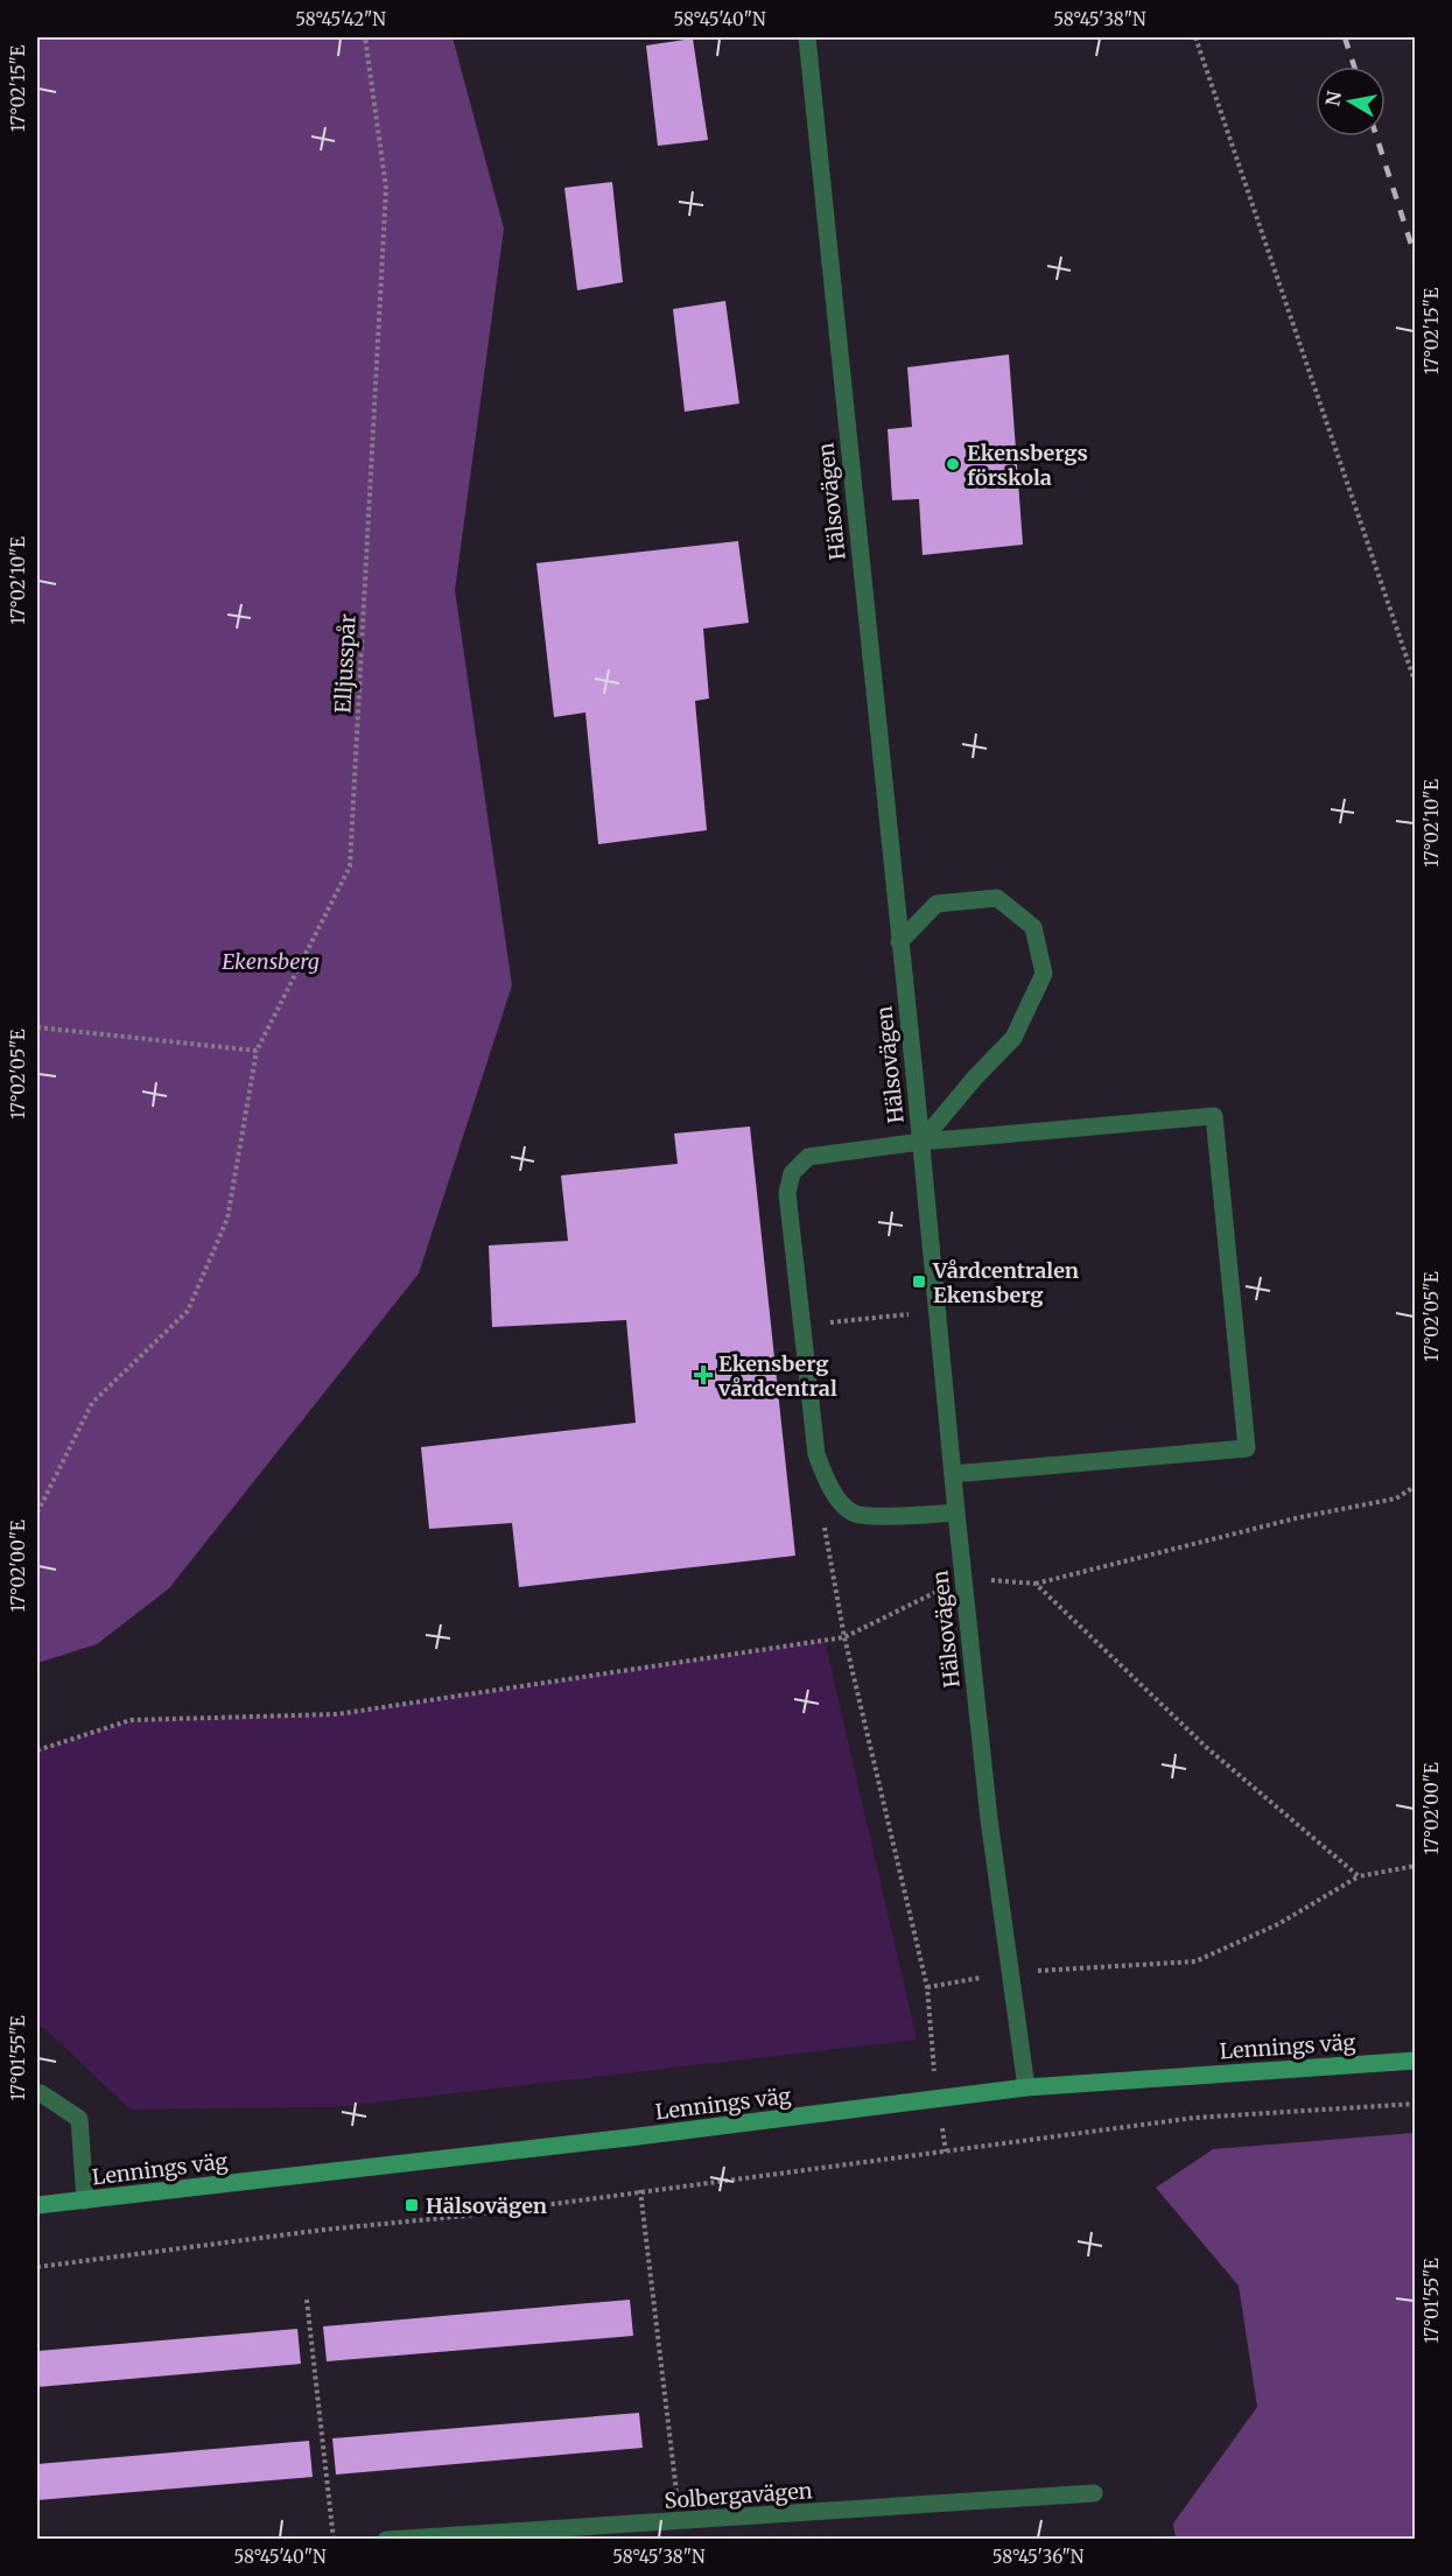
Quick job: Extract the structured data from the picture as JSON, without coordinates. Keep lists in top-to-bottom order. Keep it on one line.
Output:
{"streets":{"main road":["Lennings väg"],"street":["Hälsovägen","Solbergavägen"],"path":["Elljusspår"]},"crossings":[["Hälsovägen","Lennings väg"]],"parks":["Ekensberg"],"places":{"other":["Ekensbergs förskola"],"transit":["Vårdcentralen Ekensberg","Hälsovägen"],"health":["Ekensberg vårdcentral"]},"north":"left","coordinates":["58°45'42\"N","58°45'40\"N","58°45'38\"N","17°02'15\"E","17°02'10\"E","17°02'05\"E","17°02'00\"E","17°01'55\"E","58°45'36\"N"]}
